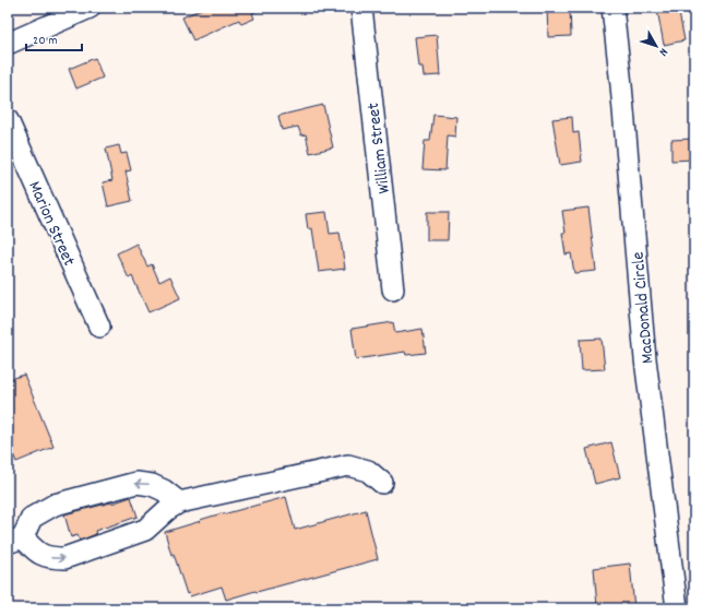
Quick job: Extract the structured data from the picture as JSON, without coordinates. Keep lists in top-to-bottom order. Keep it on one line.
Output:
{"streets":{"street":["William Street","Marion Street","MacDonald Circle"]},"scale_bar":"20 m","north":"bottom right"}
